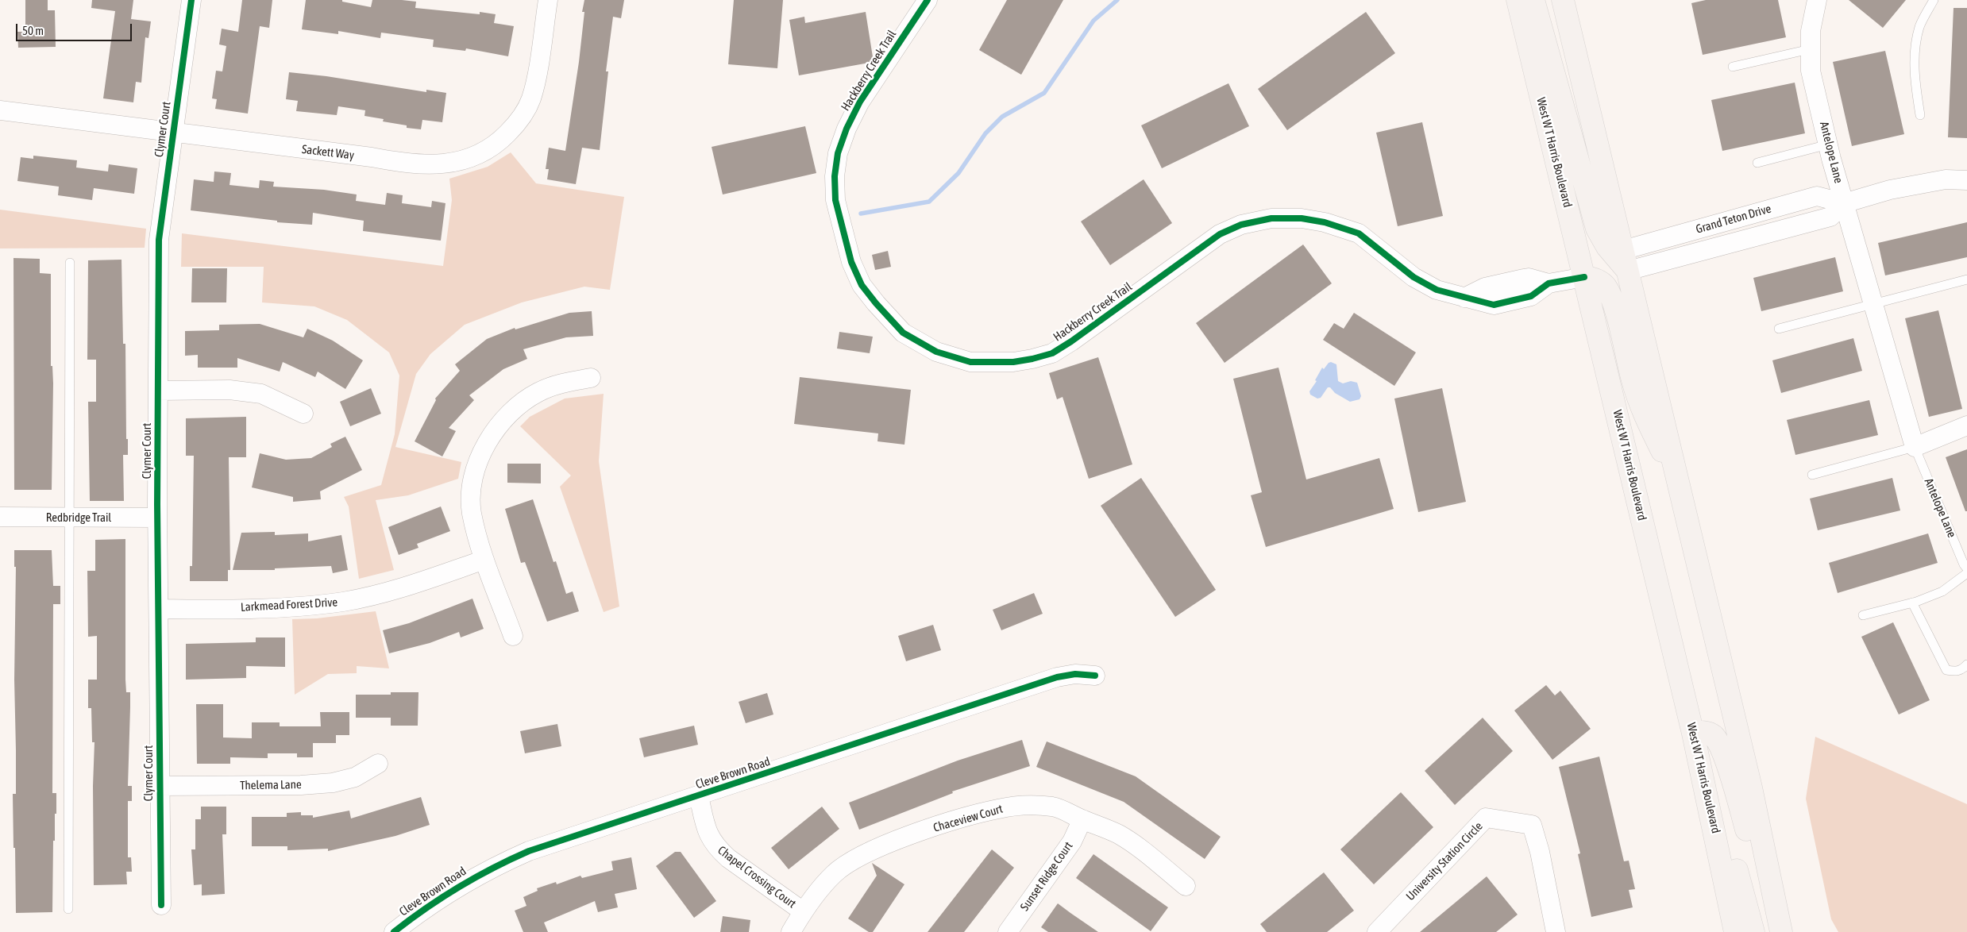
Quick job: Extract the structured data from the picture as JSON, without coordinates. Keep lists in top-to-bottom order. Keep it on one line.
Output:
{"streets":{"main road":["West W T Harris Boulevard"],"street":["Hackberry Creek Trail","Clymer Court","Sackett Way","Antelope Lane","Grand Teton Drive","Redbridge Trail","Larkmead Forest Drive","Cleve Brown Road","Thelema Lane","Chaceview Court","University Station Circle","Sunset Ridge Court","Chapel Crossing Court"]},"crossings":[["Hackberry Creek Trail","West W T Harris Boulevard"],["Clymer Court","Sackett Way"],["Clymer Court","Redbridge Trail"],["Clymer Court","Larkmead Forest Drive"],["Clymer Court","Thelema Lane"],["Antelope Lane","Grand Teton Drive"],["Cleve Brown Road","Chapel Crossing Court"],["Chaceview Court","Sunset Ridge Court"],["Chaceview Court","Chapel Crossing Court"]],"scale_bar":"50 m"}
